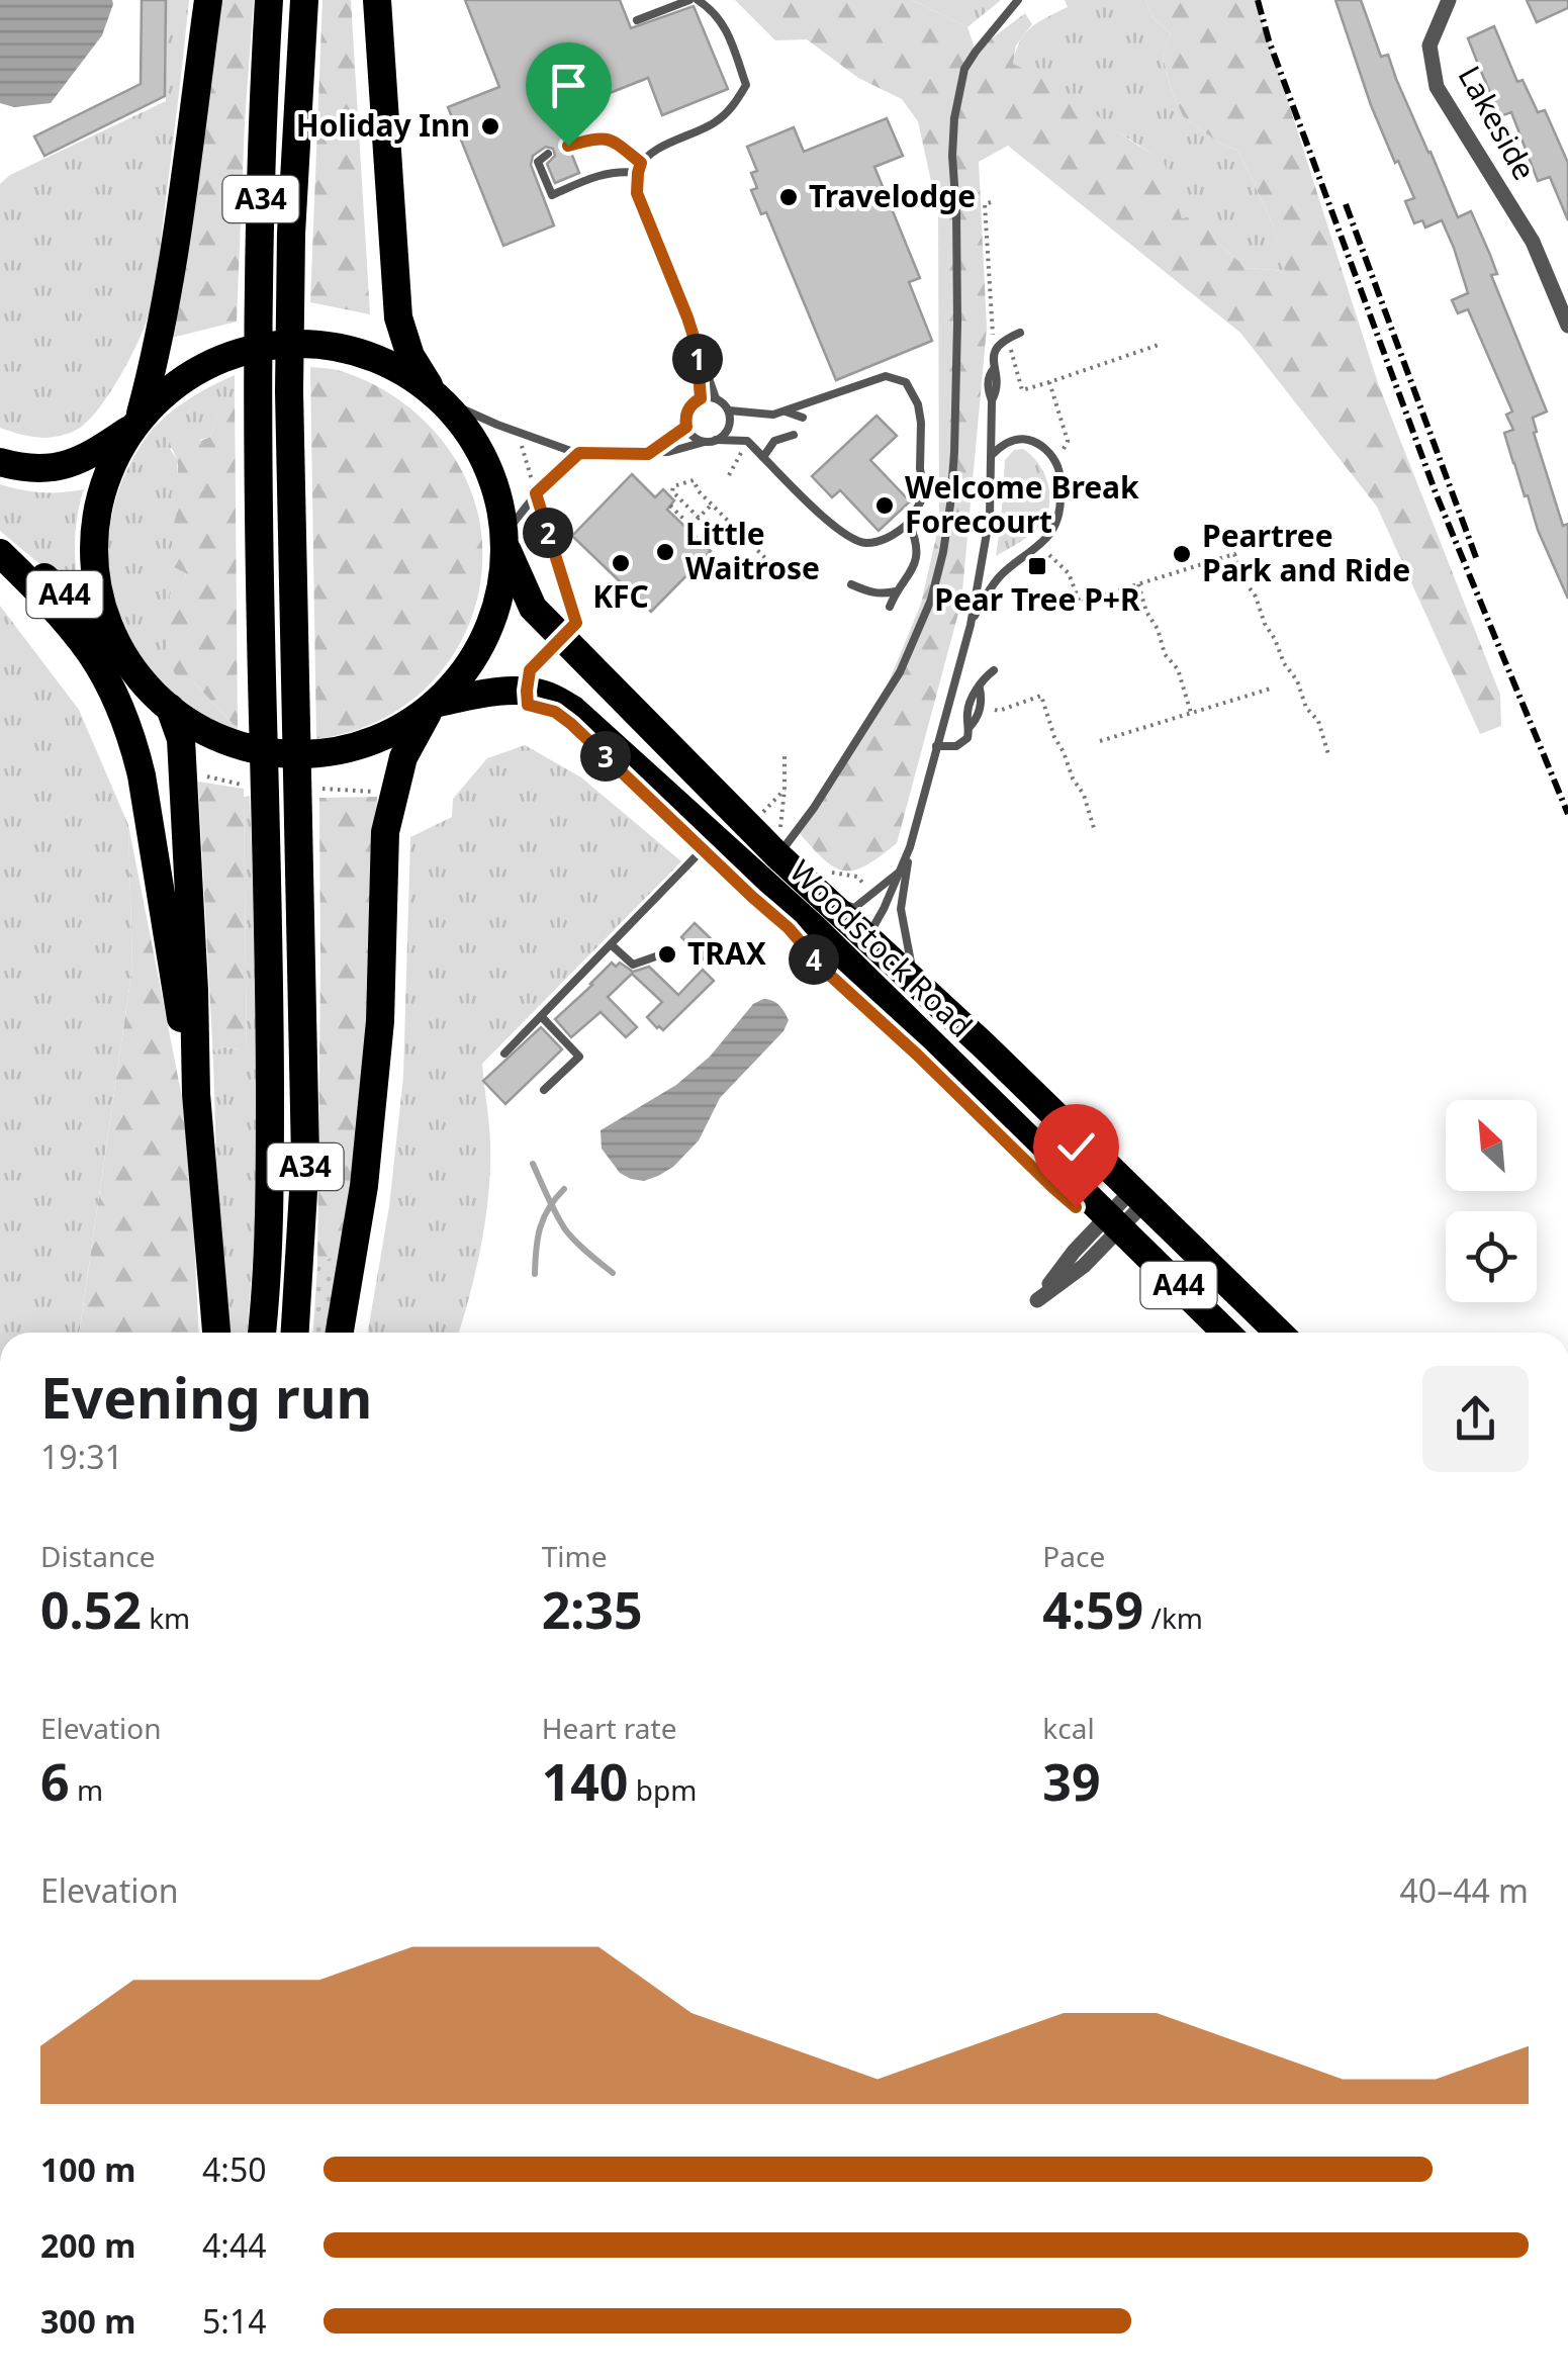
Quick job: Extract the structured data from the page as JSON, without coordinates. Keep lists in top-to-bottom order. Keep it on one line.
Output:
{"streets":{"highway":["A34","A44","Woodstock Road"],"street":["Lakeside"]},"crossings":[["A44","Woodstock Road"]],"places":{"other":["Holiday Inn","Travelodge","Welcome Break Forecourt","Little Waitrose","Peartree Park and Ride","KFC","TRAX"],"transit":["Pear Tree P+R"]},"north":"top left","page":{"pins":["1","2","3","4"],"heading":["Evening run","19:31"],"stats":[["Distance","0.52 km"],["Time","2:35"],["Pace","4:59 /km"],["Elevation","6 m"],["Heart rate","140 bpm"],["kcal","39"]],"chart":["Elevation","40–44 m"],"list":[{"name":"100 m","note":"4:50"},{"name":"200 m","note":"4:44"},{"name":"300 m","note":"5:14"}]}}
